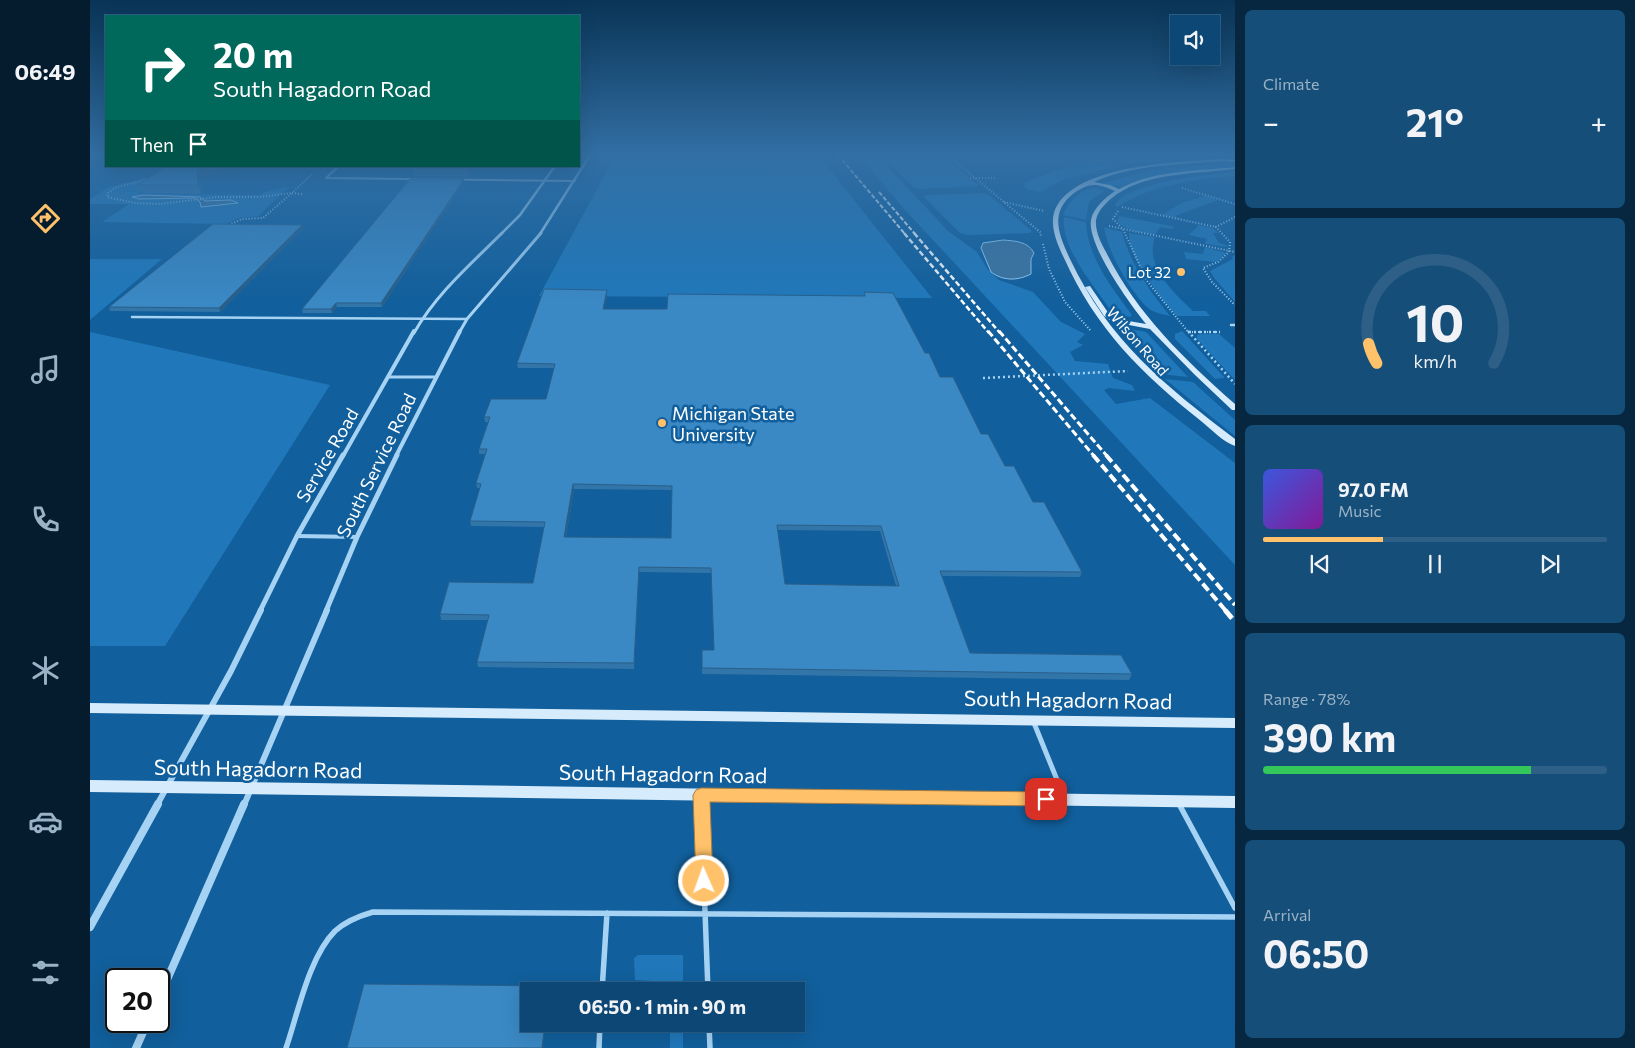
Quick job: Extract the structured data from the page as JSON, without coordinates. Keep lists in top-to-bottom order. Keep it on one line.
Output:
{"streets":{"street":["Wilson Road","Service Road","South Service Road","South Hagadorn Road"]},"crossings":[["Service Road","South Hagadorn Road"],["South Service Road","South Hagadorn Road"]],"places":["Lot 32","Michigan State University"],"page":{"tabs":"06:49","tile":["Climate",["Range · 78%","390 km"],["Arrival","06:50"]],"turn":["20 m","South Hagadorn Road"],"heat":["−","21°","+"],"then":"Then","song":["97.0 FM","Music"],"limit":"20","trip":"06:50 · 1 min · 90 m","gauge":["10","km/h"]}}
